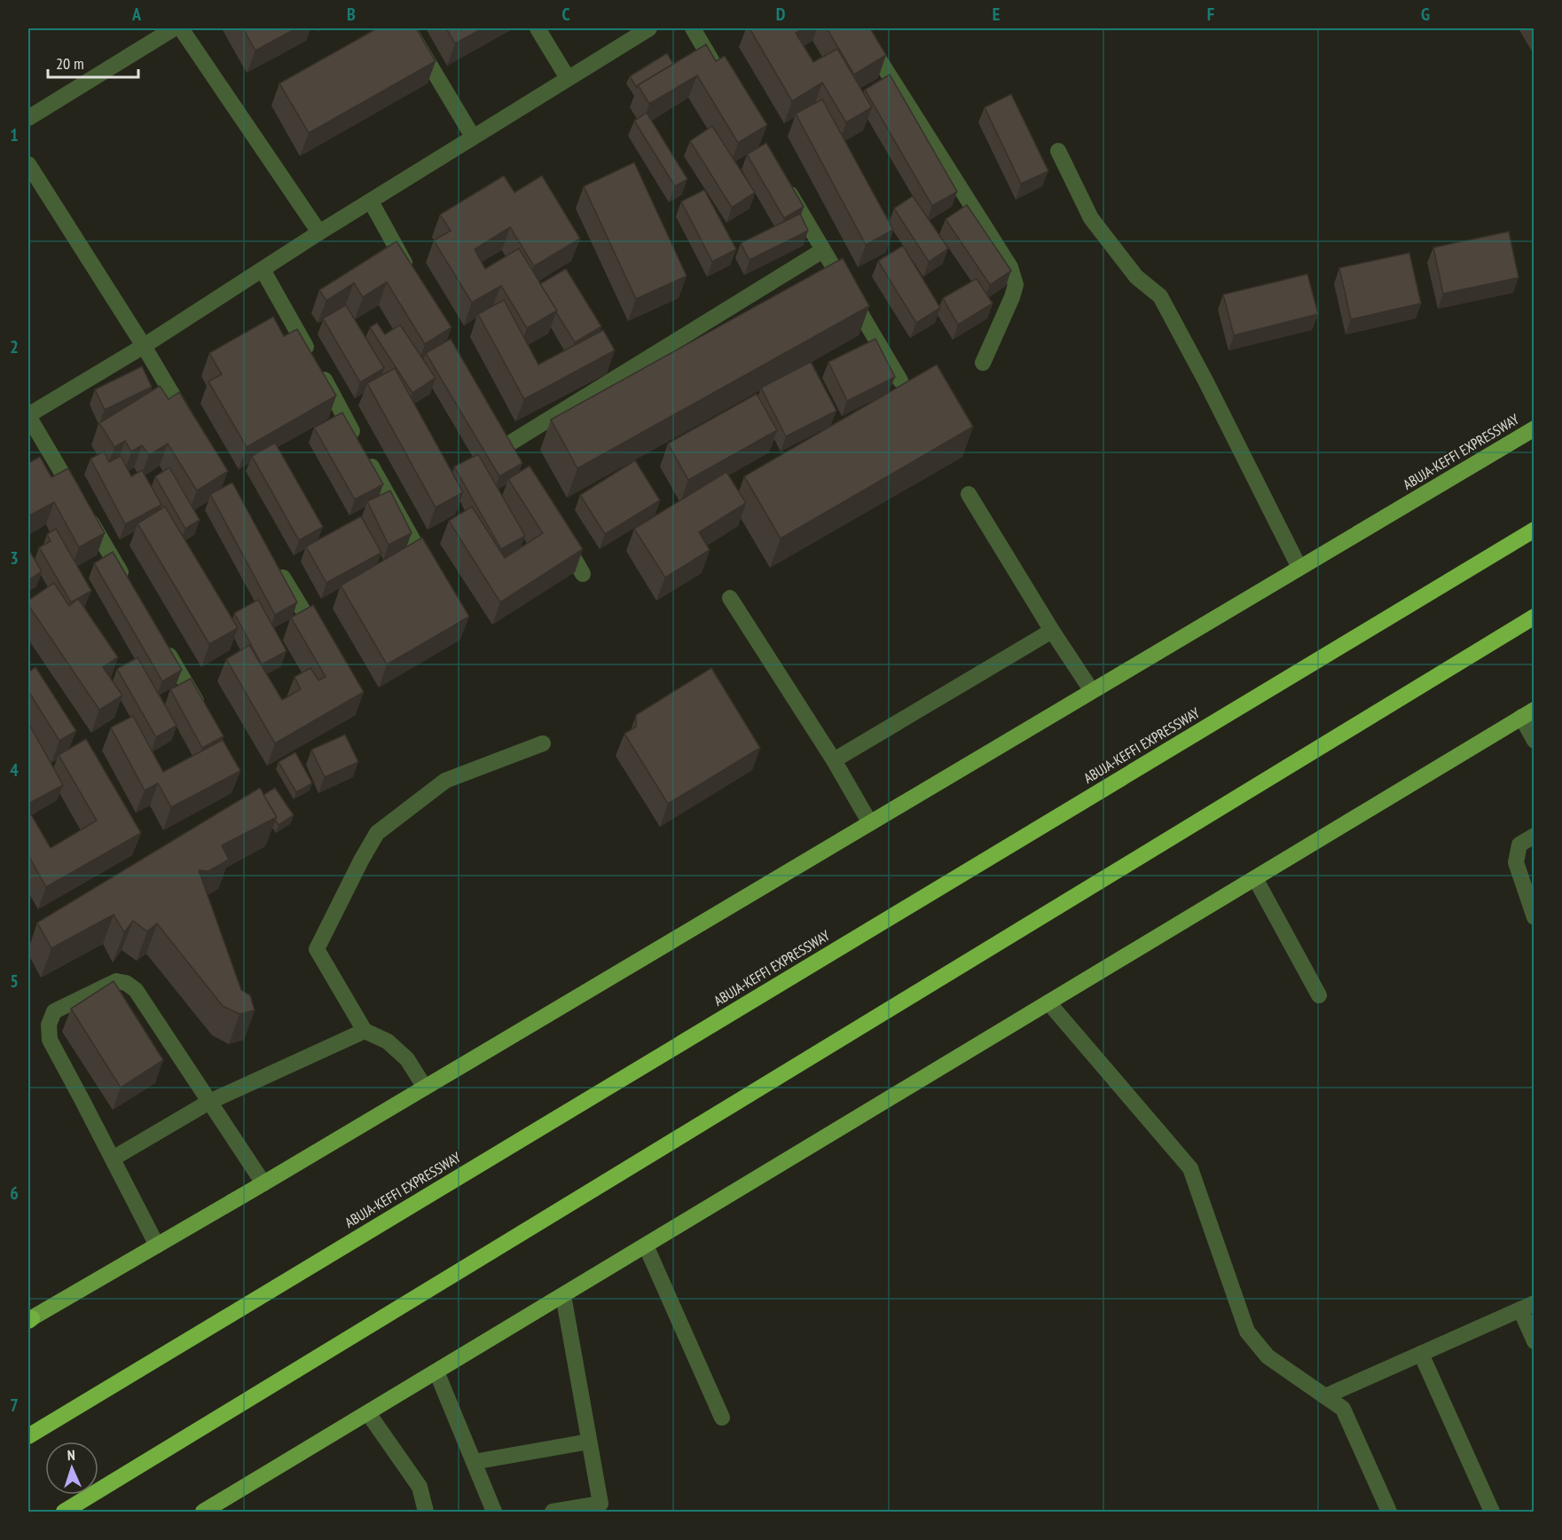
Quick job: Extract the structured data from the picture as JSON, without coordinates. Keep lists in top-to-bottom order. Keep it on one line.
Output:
{"streets":{"highway":["ABUJA-KEFFI EXPRESSWAY"]},"scale_bar":"20 m","north":"top","grid":{"columns":["A","B","C","D","E","F","G"],"rows":["1","2","3","4","5","6","7"]}}
